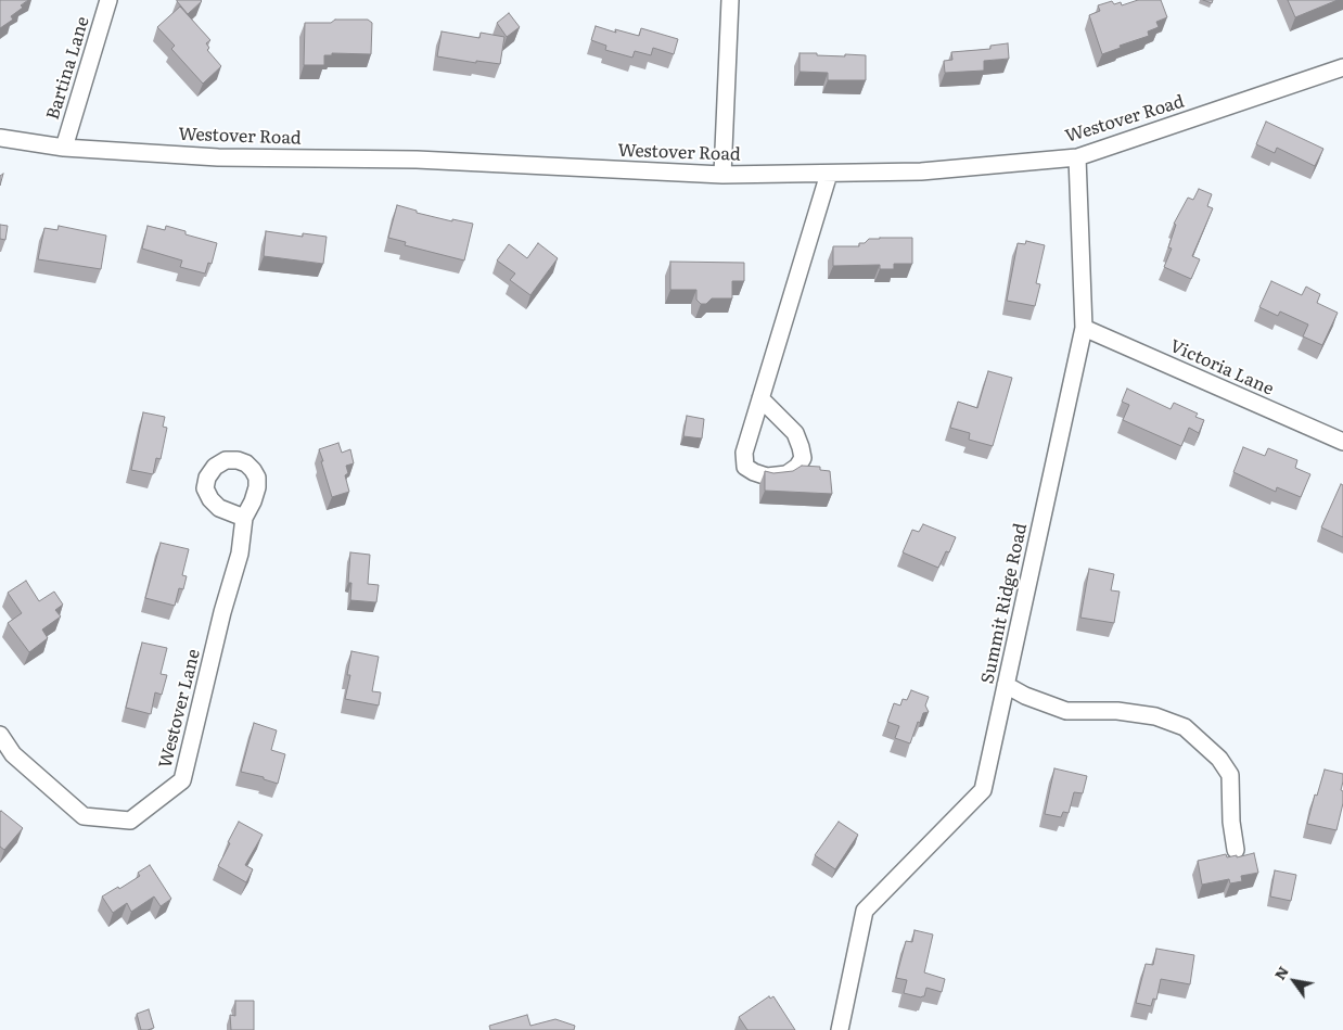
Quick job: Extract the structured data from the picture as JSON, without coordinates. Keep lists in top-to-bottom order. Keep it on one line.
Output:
{"streets":{"street":["Bartina Lane","Westover Road","Victoria Lane","Summit Ridge Road","Westover Lane"]},"crossings":[["Bartina Lane","Westover Road"],["Westover Road","Summit Ridge Road"],["Victoria Lane","Summit Ridge Road"]],"north":"top left"}
